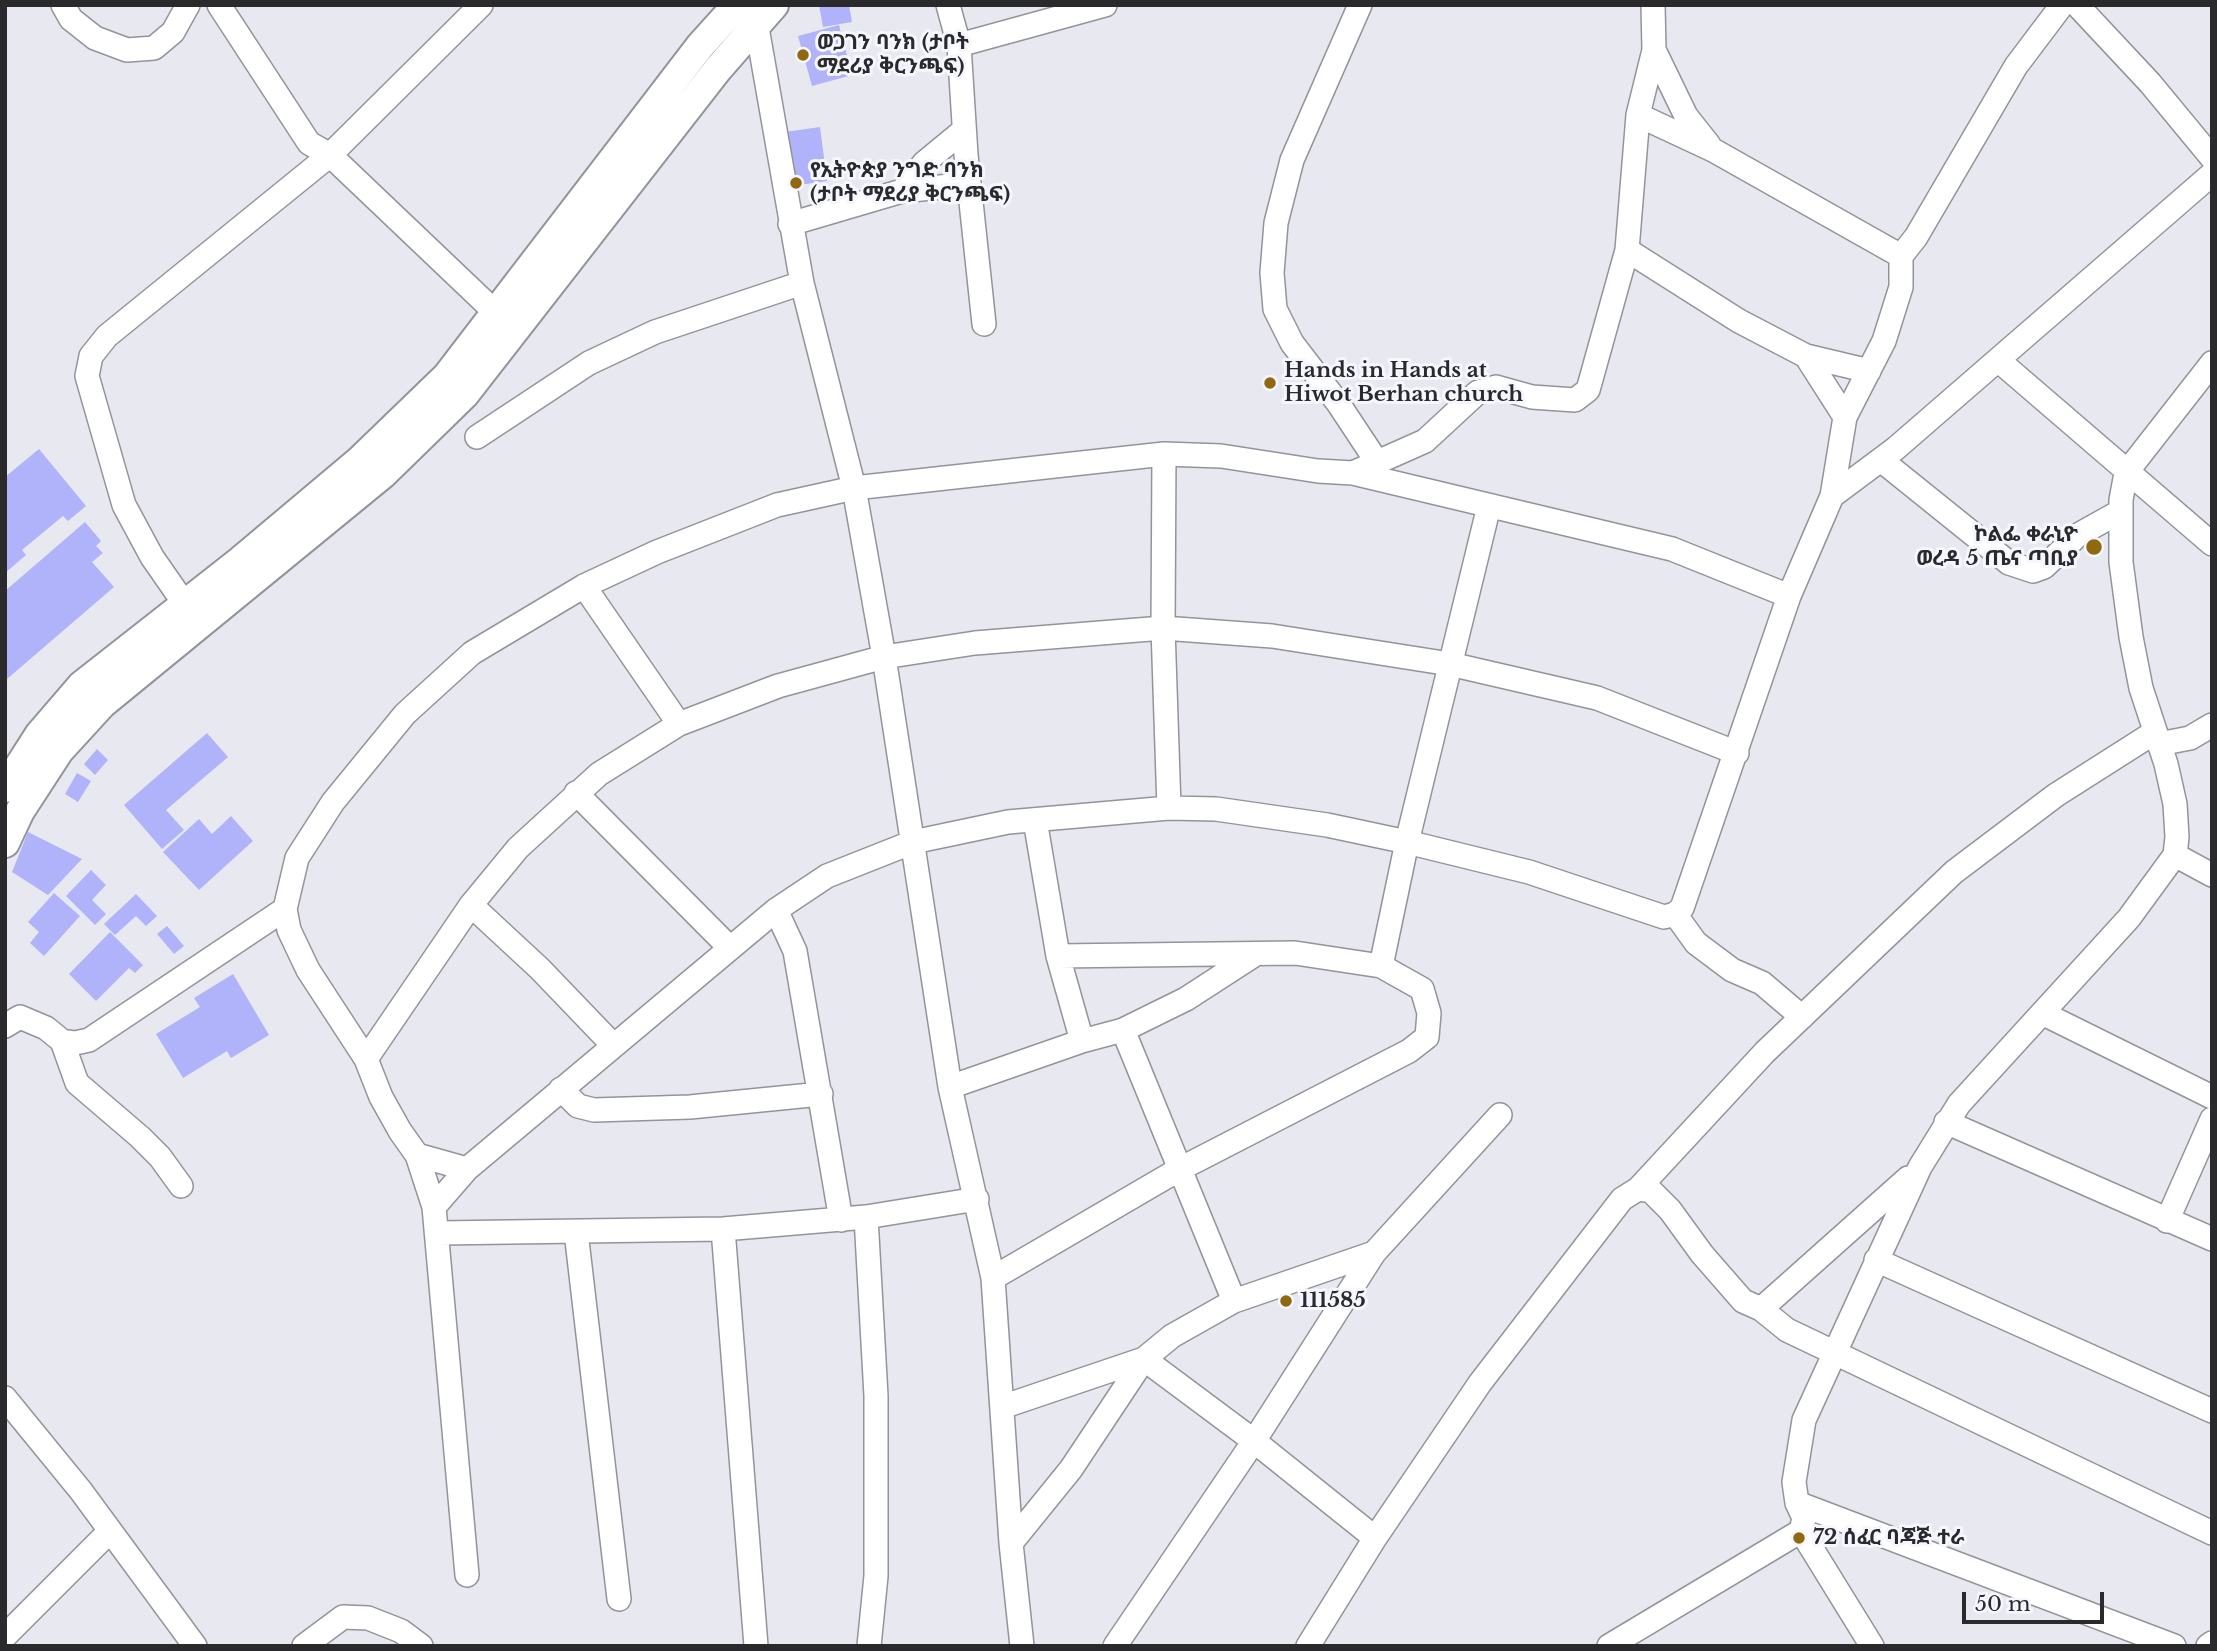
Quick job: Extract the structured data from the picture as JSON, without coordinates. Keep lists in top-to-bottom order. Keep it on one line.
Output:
{"places":["ወጋገን ባንክ (ታቦት ማደሪያ ቅርንጫፍ)","የኢትዮጵያ ንግድ ባንክ (ታቦት ማደሪያ ቅርንጫፍ)","Hands in Hands at Hiwot Berhan church","ኮልፌ ቀራኒዮ ወረዳ 5 ጤና ጣቢያ","111585","72 ሰፈር ባጃጅ ተራ"],"scale_bar":"50 m"}
